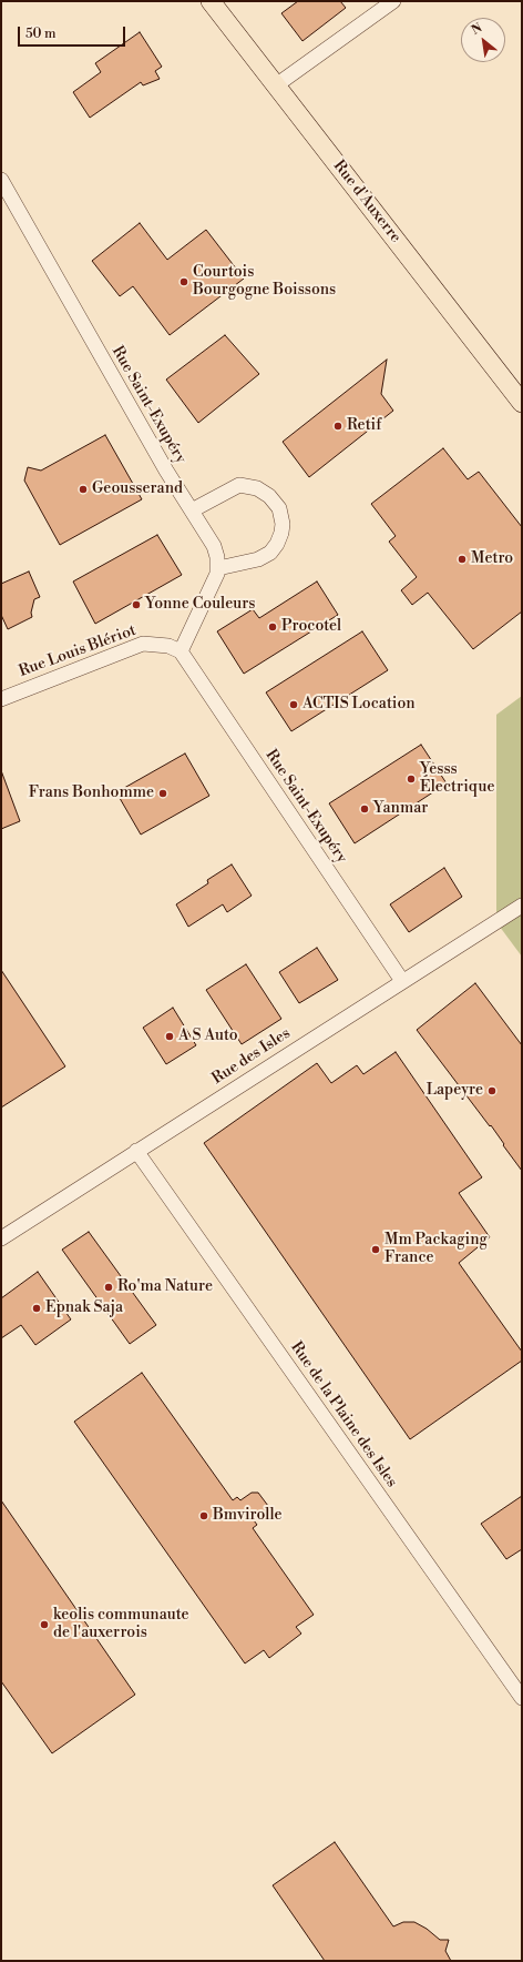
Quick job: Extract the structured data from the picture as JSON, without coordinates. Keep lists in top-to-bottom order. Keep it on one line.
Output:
{"streets":{"main road":["Rue d'Auxerre"],"street":["Rue Saint-Exupéry","Rue Louis Blériot","Rue des Isles","Rue de la Plaine des Isles"]},"crossings":[["Rue Saint-Exupéry","Rue Louis Blériot"],["Rue Saint-Exupéry","Rue des Isles"],["Rue des Isles","Rue de la Plaine des Isles"]],"places":["Courtois Bourgogne Boissons","Retif","Geousserand","Metro","Yonne Couleurs","Procotel","ACTIS Location","Yesss Électrique","Frans Bonhomme","Yanmar","A S Auto","Lapeyre","Mm Packaging France","Ro'ma Nature","Epnak Saja","Bmvirolle","keolis communaute de l'auxerrois"],"scale_bar":"50 m","north":"top left"}
